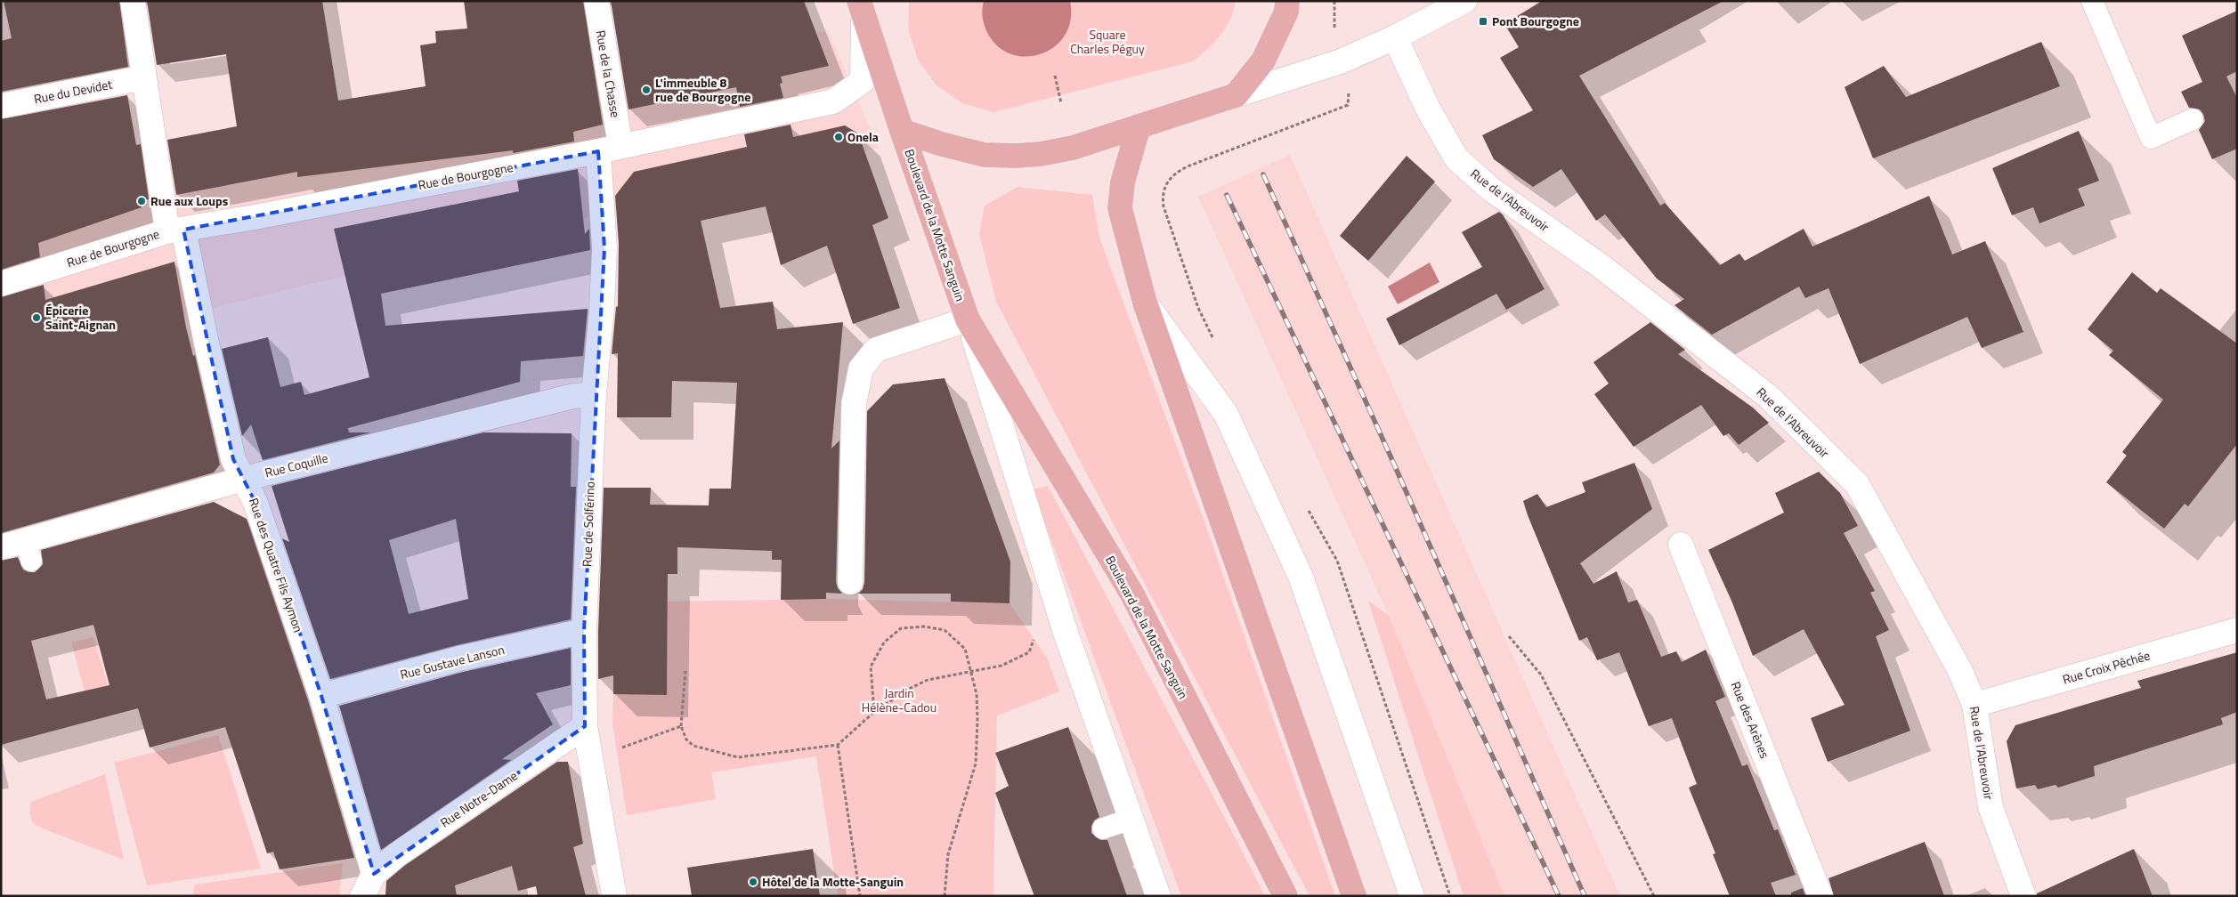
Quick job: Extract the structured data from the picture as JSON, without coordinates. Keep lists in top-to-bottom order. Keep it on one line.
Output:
{"streets":{"main road":["Boulevard de la Motte Sanguin"],"street":["Rue de la Chasse","Rue du Devidet","Rue de Bourgogne","Rue de l'Abreuvoir","Rue Coquille","Rue de Solférino","Rue des Quatre Fils Aymon","Rue Gustave Lanson","Rue Croix Pêchée","Rue des Arènes","Rue Notre-Dame"]},"crossings":[["Rue de la Chasse","Rue de Bourgogne"],["Rue de la Chasse","Rue de Solférino"],["Rue de Bourgogne","Rue de Solférino"],["Rue de Bourgogne","Rue des Quatre Fils Aymon"],["Rue de l'Abreuvoir","Rue Croix Pêchée"],["Rue Coquille","Rue de Solférino"],["Rue Coquille","Rue des Quatre Fils Aymon"],["Rue de Solférino","Rue Gustave Lanson"],["Rue de Solférino","Rue Notre-Dame"],["Rue des Quatre Fils Aymon","Rue Gustave Lanson"],["Rue des Quatre Fils Aymon","Rue Notre-Dame"]],"parks":["Square Charles Péguy","Jardin Hélène-Cadou"],"places":{"transit":["Pont Bourgogne"],"other":["L'immeuble 8 rue de Bourgogne","Onela","Rue aux Loups","Épicerie Saint-Aignan","Hôtel de la Motte-Sanguin"]}}
